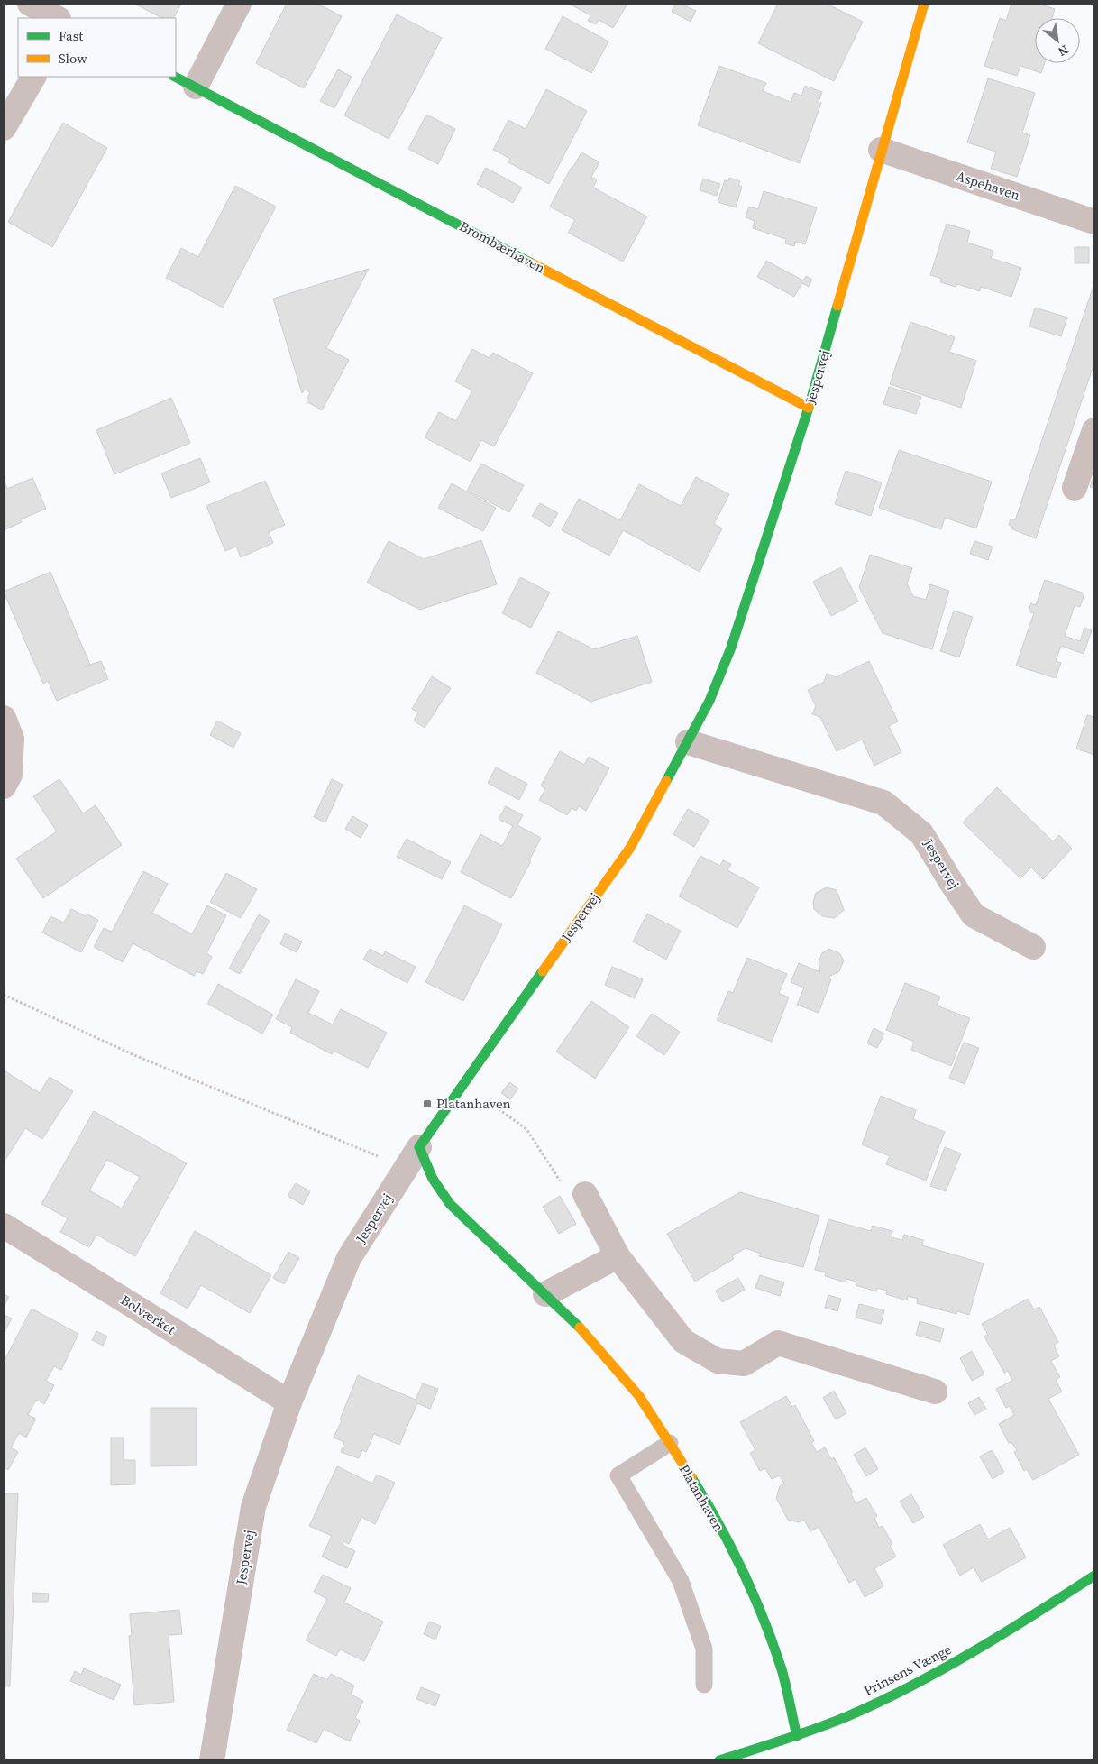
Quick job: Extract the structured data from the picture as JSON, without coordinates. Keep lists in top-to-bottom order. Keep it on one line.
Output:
{"streets":{"street":["Aspehaven","Brombærhaven","Jespervej","Bolværket","Platanhaven","Prinsens Vænge"]},"crossings":[["Aspehaven","Jespervej"],["Brombærhaven","Jespervej"],["Jespervej","Bolværket"],["Jespervej","Platanhaven"],["Platanhaven","Prinsens Vænge"]],"places":{"transit":["Platanhaven"]},"legend":["Fast","Slow"],"north":"bottom right"}
